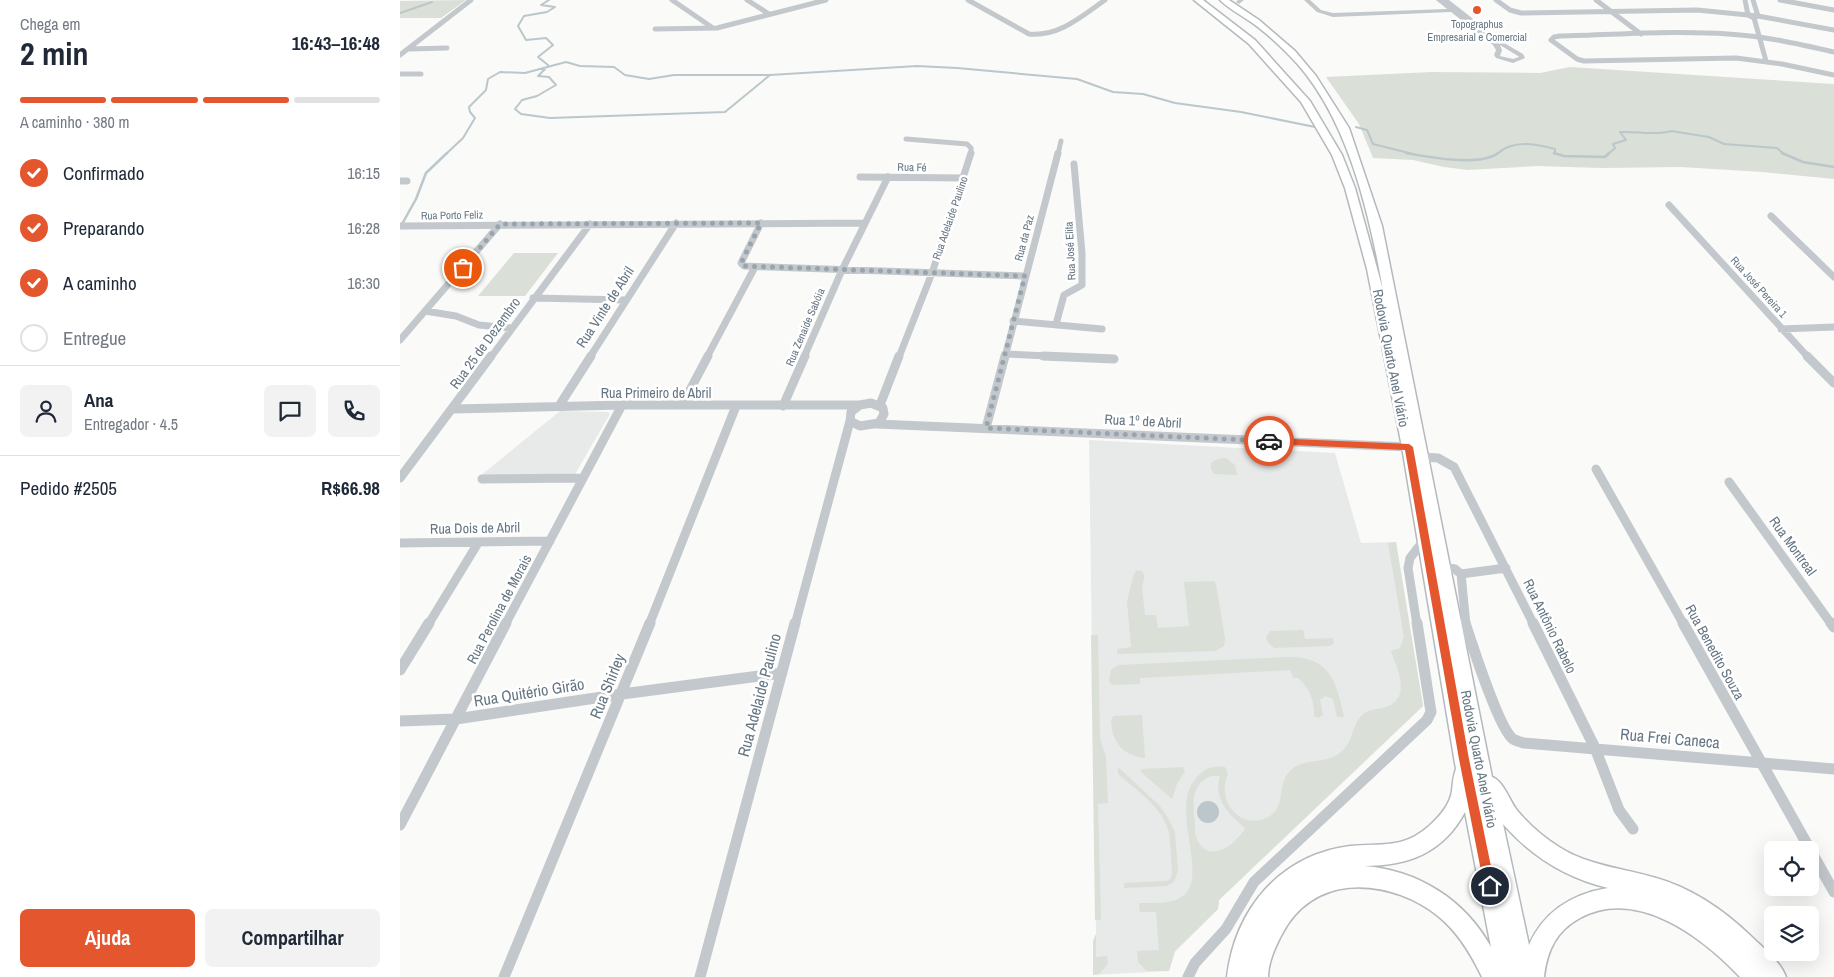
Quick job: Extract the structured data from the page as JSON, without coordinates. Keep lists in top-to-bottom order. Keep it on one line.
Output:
{"streets":{"highway":["Rodovia Quarto Anel Viário"],"street":["Rua Fé","Rua Porto Feliz","Rua Adelaide Paulino","Rua da Paz","Rua José Elita","Rua José Pereira 1","Rua Vinte de Abril","Rua Zenaide Sabóia","Rua 25 de Dezembro","Rua Primeiro de Abril","Rua 1º de Abril","Rua Dois de Abril","Rua Montreal","Rua Perolina de Morais","Rua Antônio Rabelo","Rua Benedito Souza","Rua Shirley","Rua Quitério Girão","Rua Frei Caneca"]},"crossings":[["Rua Fé","Rua Adelaide Paulino"],["Rua Fé","Rua Zenaide Sabóia"],["Rua Porto Feliz","Rua Vinte de Abril"],["Rua Porto Feliz","Rua Zenaide Sabóia"],["Rua Porto Feliz","Rua 25 de Dezembro"],["Rua Adelaide Paulino","Rua Primeiro de Abril"],["Rua Adelaide Paulino","Rua 1º de Abril"],["Rua Adelaide Paulino","Rua Quitério Girão"],["Rua da Paz","Rua 1º de Abril"],["Rua Vinte de Abril","Rua Primeiro de Abril"],["Rua Zenaide Sabóia","Rua Primeiro de Abril"],["Rua 25 de Dezembro","Rua Primeiro de Abril"],["Rodovia Quarto Anel Viário","Rua 1º de Abril"],["Rodovia Quarto Anel Viário","Rua Antônio Rabelo"],["Rua Primeiro de Abril","Rua 1º de Abril"],["Rua Primeiro de Abril","Rua Perolina de Morais"],["Rua Primeiro de Abril","Rua Shirley"],["Rua Dois de Abril","Rua Perolina de Morais"],["Rua Perolina de Morais","Rua Quitério Girão"],["Rua Antônio Rabelo","Rua Frei Caneca"],["Rua Benedito Souza","Rua Frei Caneca"],["Rua Shirley","Rua Quitério Girão"]],"places":["Topographus Empresarial e Comercial"],"page":{"heading":["2 min","Chega em","16:43–16:48"],"panel":["Ana","Entregador · 4.5","Pedido #2505","R$66.98"],"bar":"A caminho · 380 m","list":[["Confirmado","16:15"],["Preparando","16:28"],["A caminho","16:30"],"Entregue"],"buttons":["Ajuda","Compartilhar"]}}
